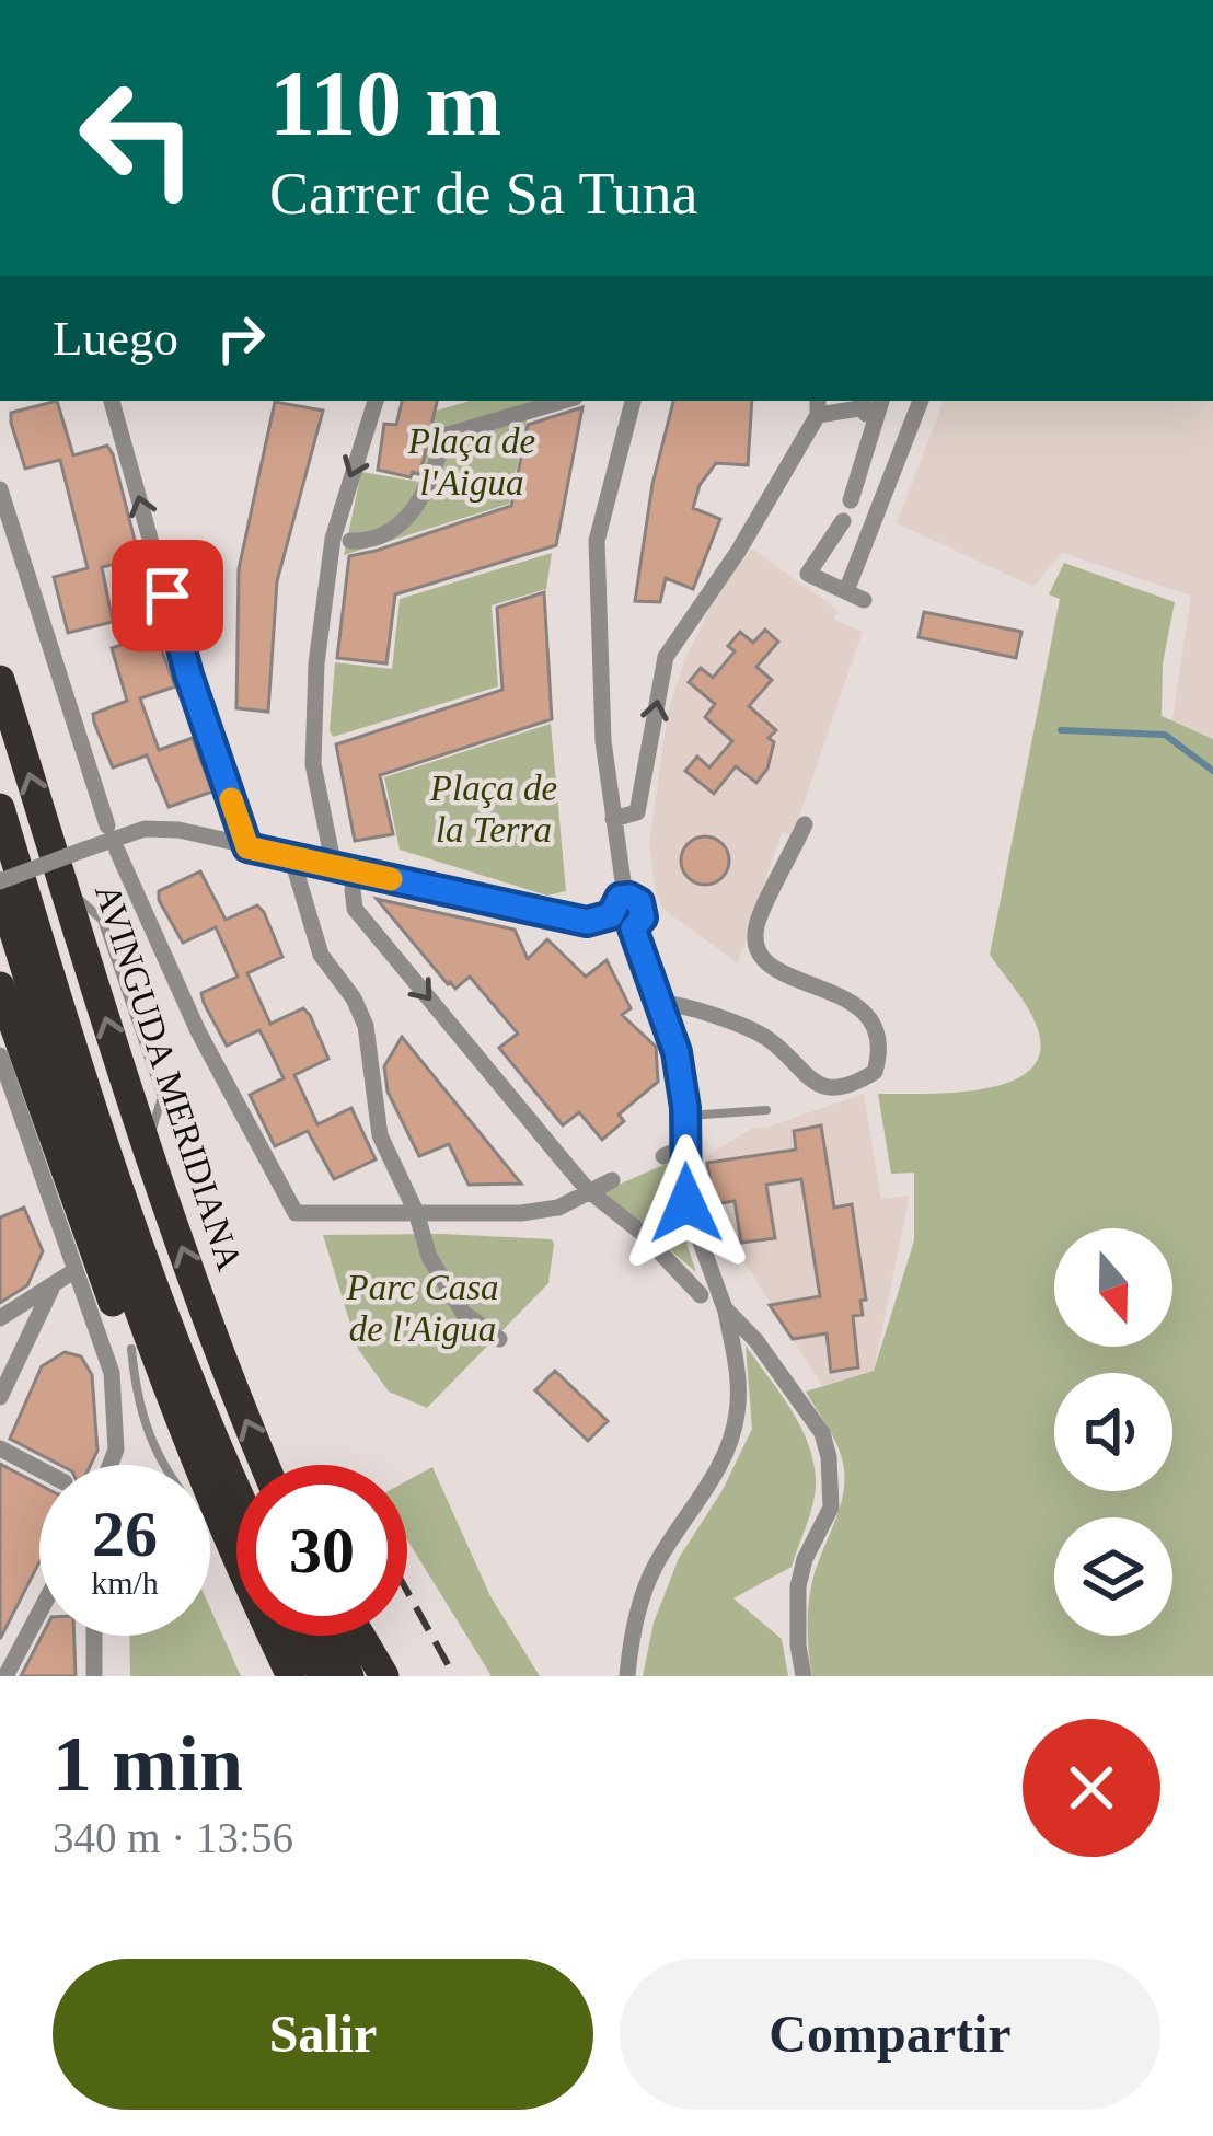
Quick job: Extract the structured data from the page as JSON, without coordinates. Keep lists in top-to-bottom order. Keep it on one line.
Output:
{"streets":{"highway":["AVINGUDA MERIDIANA"]},"parks":["Plaça de l'Aigua","Plaça de la Terra","Parc Casa de l'Aigua"],"north":"bottom","page":{"turn":["110 m","Carrer de Sa Tuna"],"then":"Luego","speed":"26 km/h","limit":"30","heading":["1 min","340 m · 13:56"],"buttons":["Salir","Compartir"]}}
